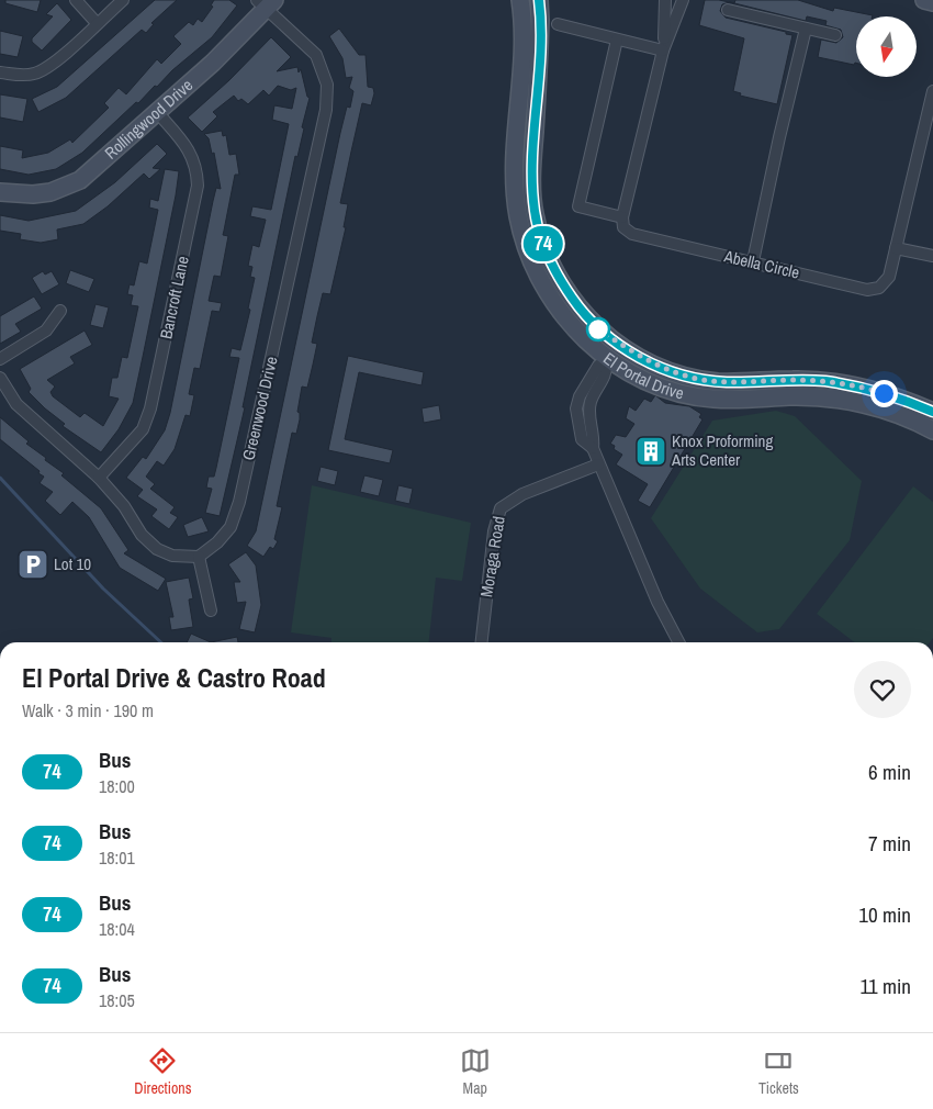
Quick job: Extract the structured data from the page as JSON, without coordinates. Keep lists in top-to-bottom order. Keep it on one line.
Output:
{"streets":{"main road":["Rollingwood Drive","El Portal Drive"],"street":["Abella Circle","Bancroft Lane","Greenwood Drive","Moraga Road"]},"crossings":[["Rollingwood Drive","Bancroft Lane"],["Rollingwood Drive","Greenwood Drive"]],"places":{"building":["Knox Proforming Arts Center"],"parking":["Lot 10"]},"lines":["bus line 74"],"north":"bottom","page":{"on_map":"74","heading":["El Portal Drive & Castro Road","Walk · 3 min · 190 m"],"list":[{"mark":"74","name":"Bus","note":"18:00","value":"6 min"},{"mark":"74","name":"Bus","note":"18:01","value":"7 min"},{"mark":"74","name":"Bus","note":"18:04","value":"10 min"},{"mark":"74","name":"Bus","note":"18:05","value":"11 min"}],"tabs":["Directions","Map","Tickets"]}}
